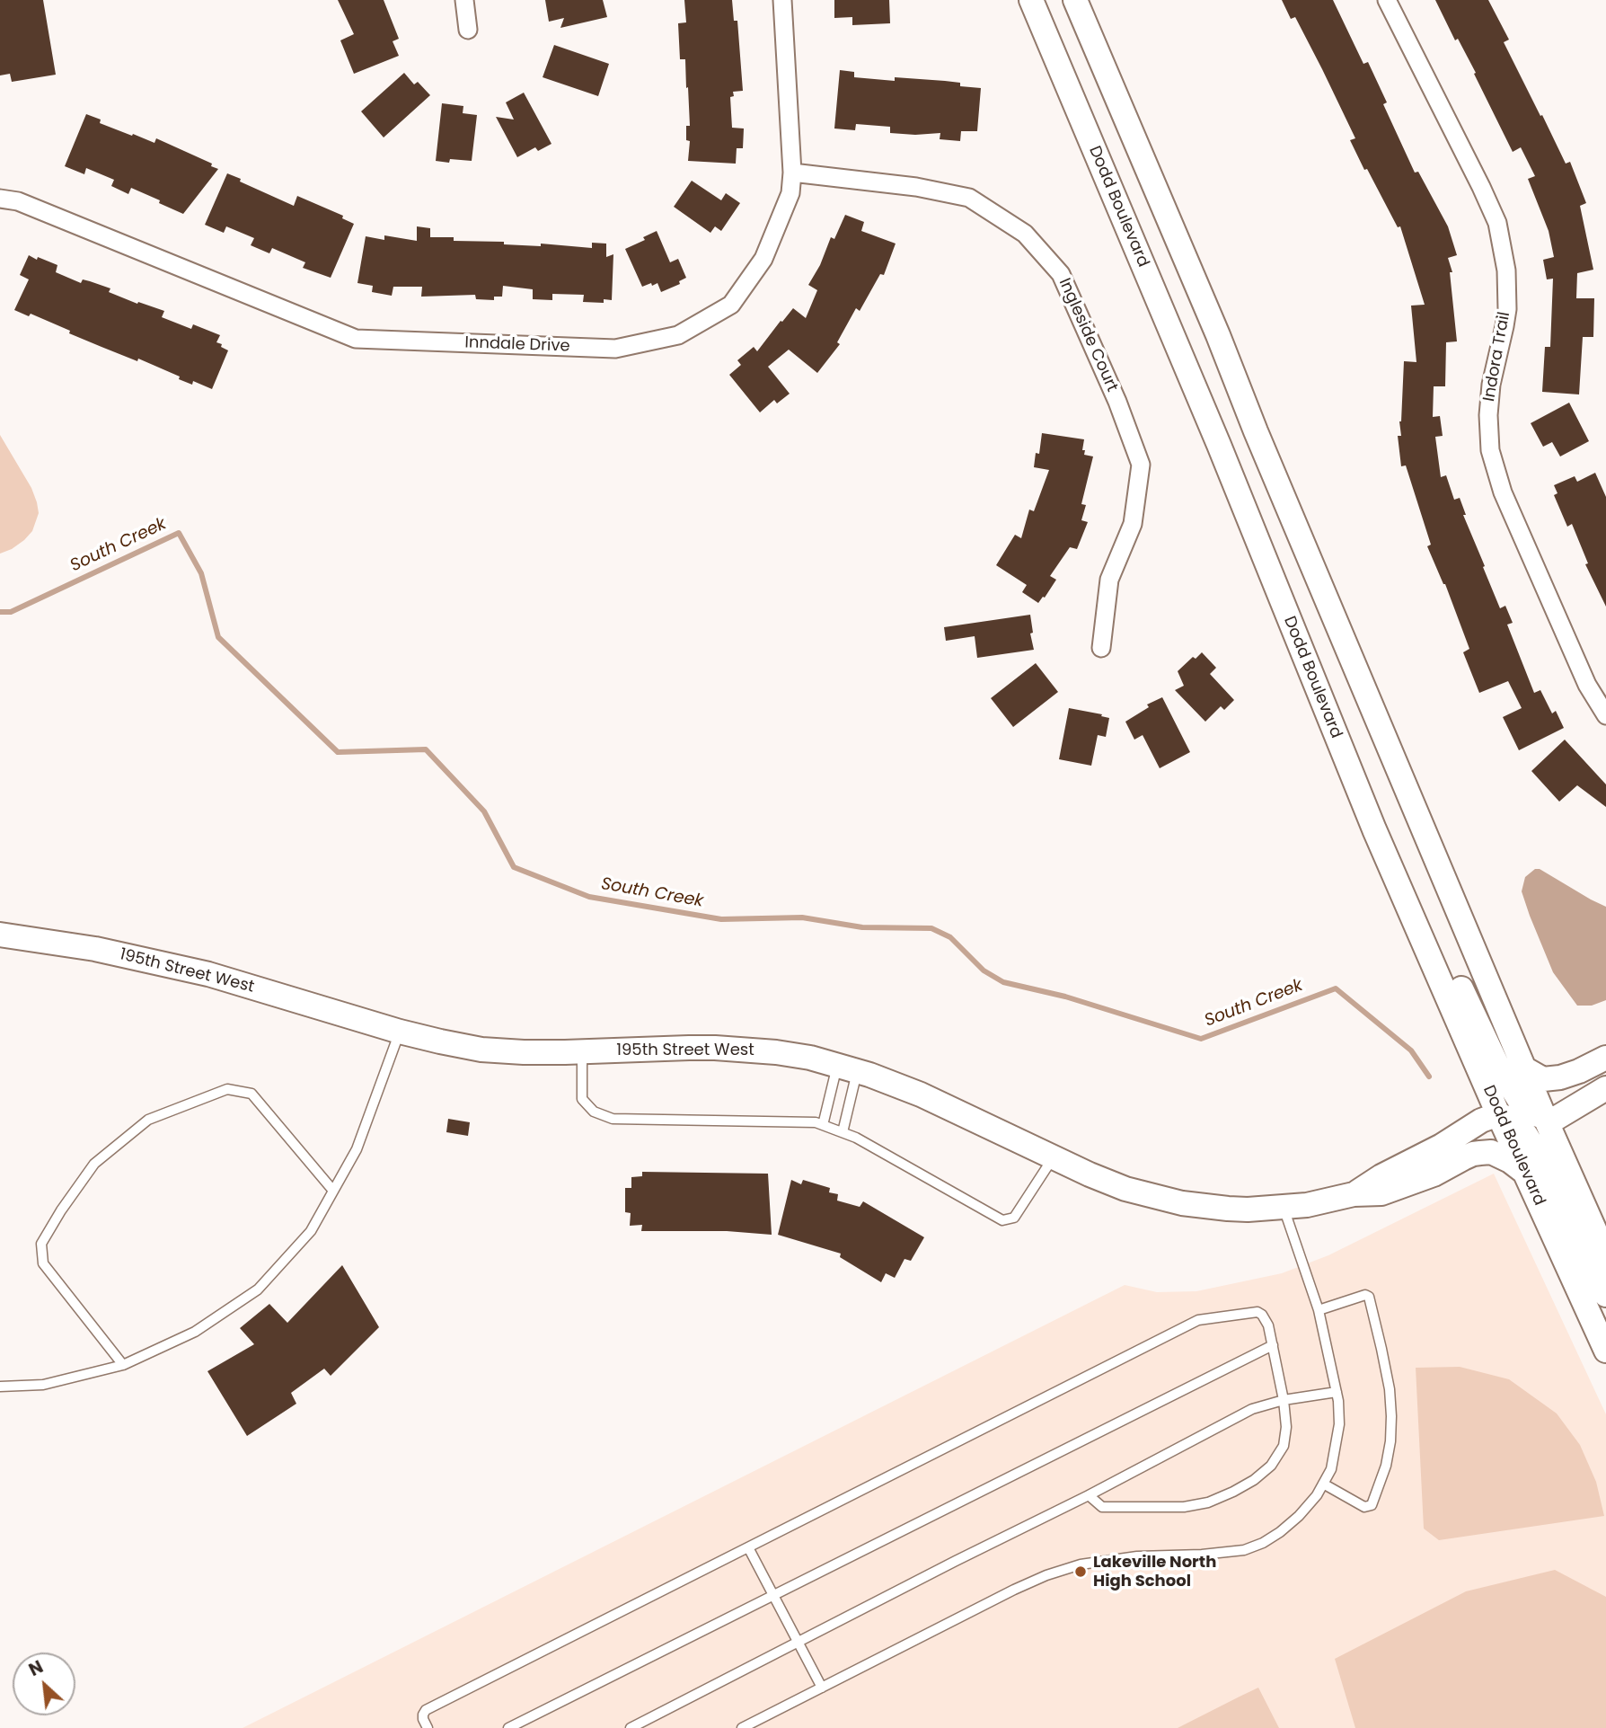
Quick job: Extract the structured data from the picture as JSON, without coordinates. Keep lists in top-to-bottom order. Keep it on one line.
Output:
{"streets":{"main road":["Dodd Boulevard","195th Street West"],"street":["Ingleside Court","Inndale Drive","Indora Trail"]},"crossings":[["Dodd Boulevard","195th Street West"],["Ingleside Court","Inndale Drive"]],"water":["South Creek"],"places":["Lakeville North High School"],"north":"top left"}
